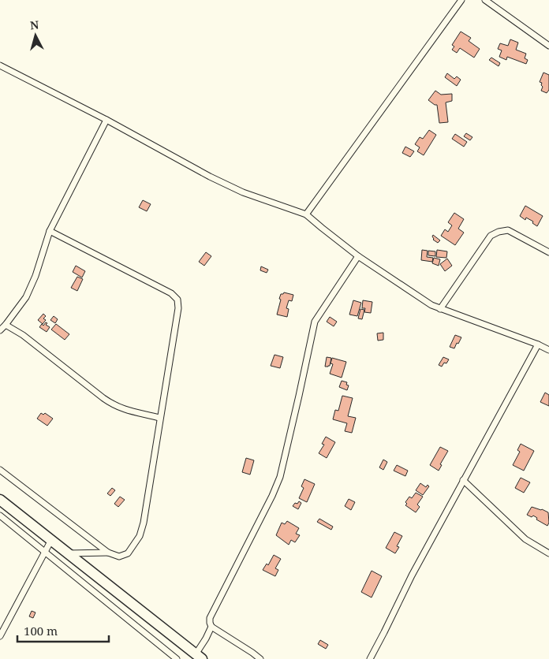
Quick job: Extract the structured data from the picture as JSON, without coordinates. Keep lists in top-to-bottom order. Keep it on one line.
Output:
{"scale_bar":"100 m","north":"top"}
